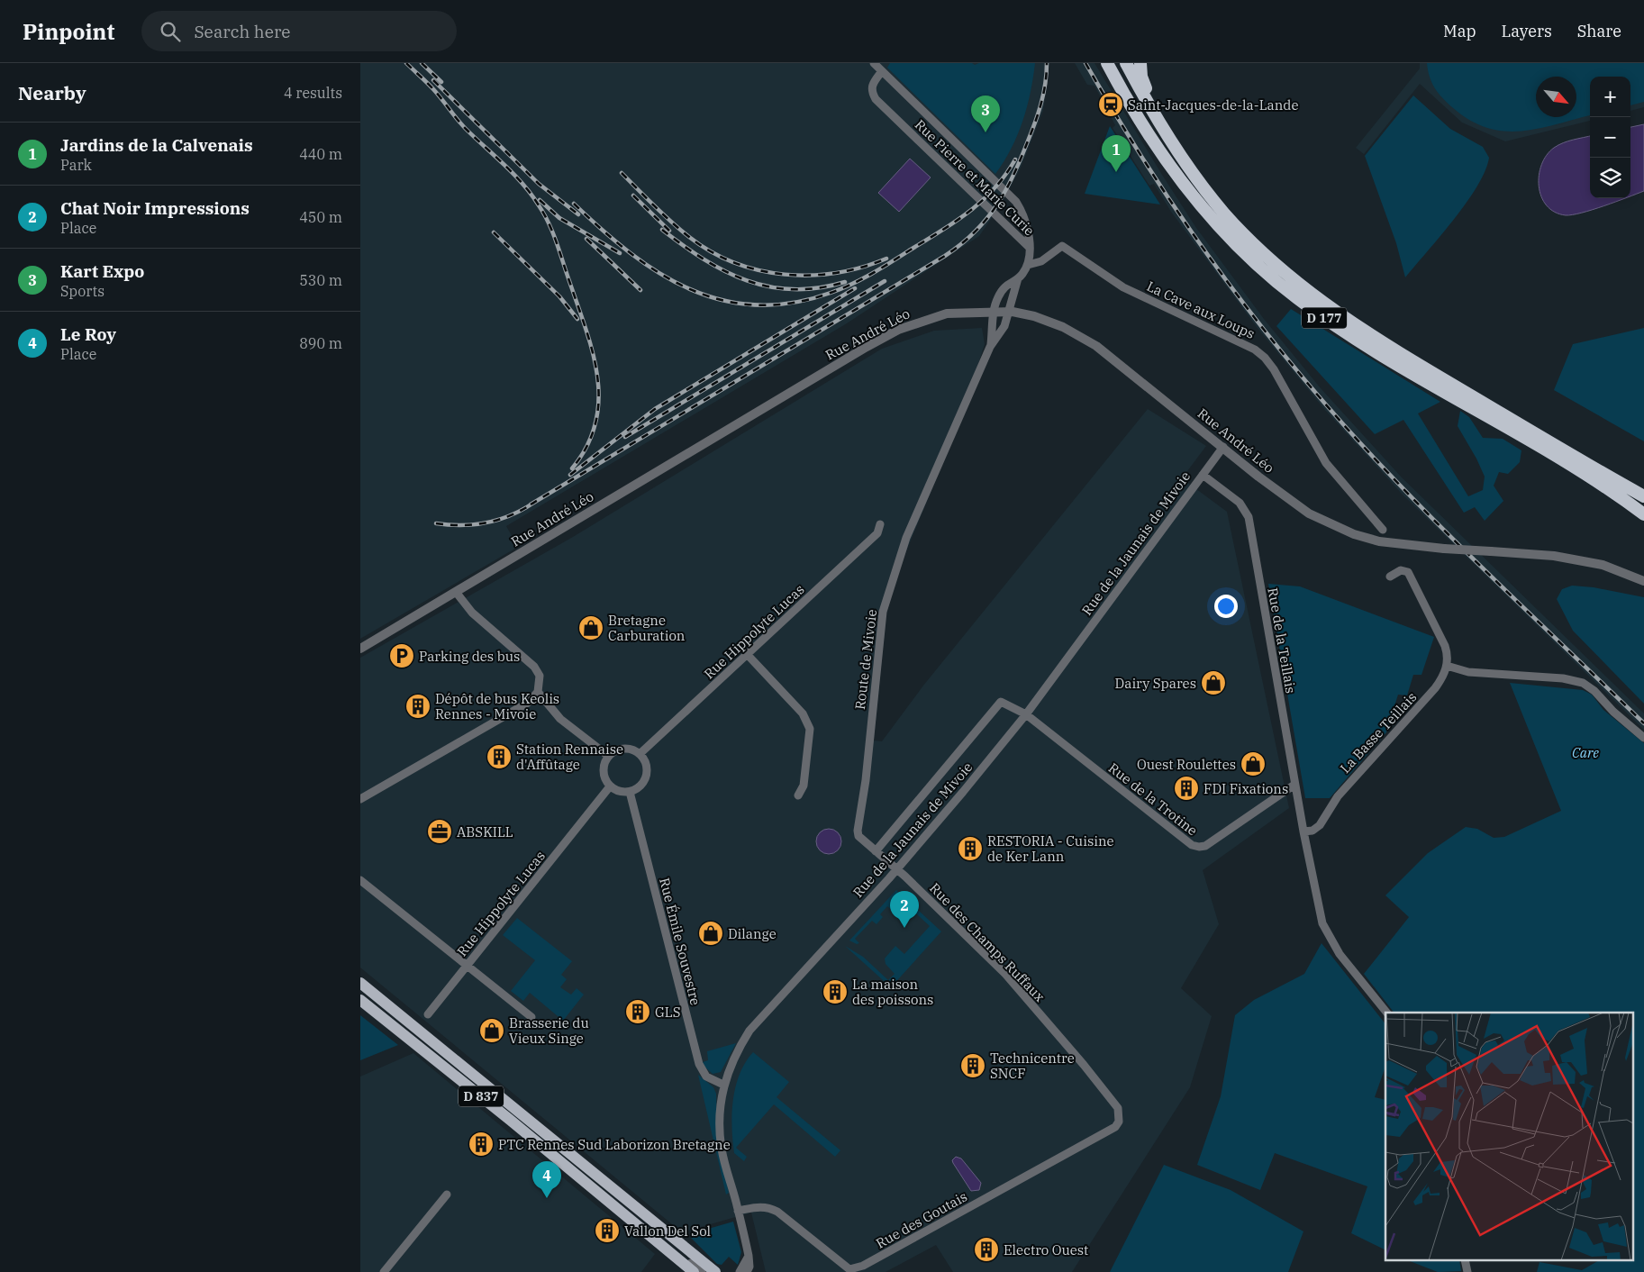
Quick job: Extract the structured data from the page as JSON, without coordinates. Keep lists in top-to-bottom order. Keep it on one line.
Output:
{"streets":{"highway":["D 177"],"main road":["D 837"],"street":["Rue Pierre et Marie Curie","La Cave aux Loups","Rue André Léo","Rue de la Jaunais de Mivoie","Rue Hippolyte Lucas","Rue de la Teillais","Route de Mivoie","La Basse Teillais","Rue de la Trotine","Rue Émile Souvestre","Rue des Champs Ruffaux","Rue des Goutais"]},"crossings":[["Rue André Léo","Rue de la Jaunais de Mivoie"],["Rue André Léo","Route de Mivoie"],["Rue de la Jaunais de Mivoie","Rue de la Teillais"],["Rue de la Jaunais de Mivoie","Route de Mivoie"],["Rue de la Jaunais de Mivoie","Rue de la Trotine"],["Rue de la Jaunais de Mivoie","Rue Émile Souvestre"],["Rue de la Jaunais de Mivoie","Rue des Champs Ruffaux"],["Rue de la Jaunais de Mivoie","Rue des Goutais"],["Rue Hippolyte Lucas","Rue Émile Souvestre"],["Rue de la Teillais","La Basse Teillais"],["Rue de la Teillais","Rue de la Trotine"],["Route de Mivoie","Rue de la Trotine"],["Route de Mivoie","Rue des Champs Ruffaux"],["Rue des Champs Ruffaux","Rue des Goutais"]],"parks":["Care"],"places":{"station":["Saint-Jacques-de-la-Lande"],"shop":["Bretagne Carburation","Dairy Spares","Ouest Roulettes","Dilange","Brasserie du Vieux Singe"],"parking":["Parking des bus"],"building":["Dépôt de bus Keolis Rennes - Mivoie","Station Rennaise d'Affûtage","FDI Fixations","RESTORIA - Cuisine de Ker Lann","La maison des poissons","GLS","Technicentre SNCF","PTC Rennes Sud Laborizon Bretagne","Vallon Del Sol","Electro Ouest"],"office":["ABSKILL"]},"north":"bottom right","page":{"header":"Pinpoint","search":"Search here","nav":["Map","Layers","Share"],"heading":["Nearby","4 results"],"map_buttons":["+","−"],"pins":["3","1","2","4"],"list":[{"mark":"1","name":"Jardins de la Calvenais","note":"Park","value":"440 m"},{"mark":"2","name":"Chat Noir Impressions","note":"Place","value":"450 m"},{"mark":"3","name":"Kart Expo","note":"Sports","value":"530 m"},{"mark":"4","name":"Le Roy","note":"Place","value":"890 m"}]}}
